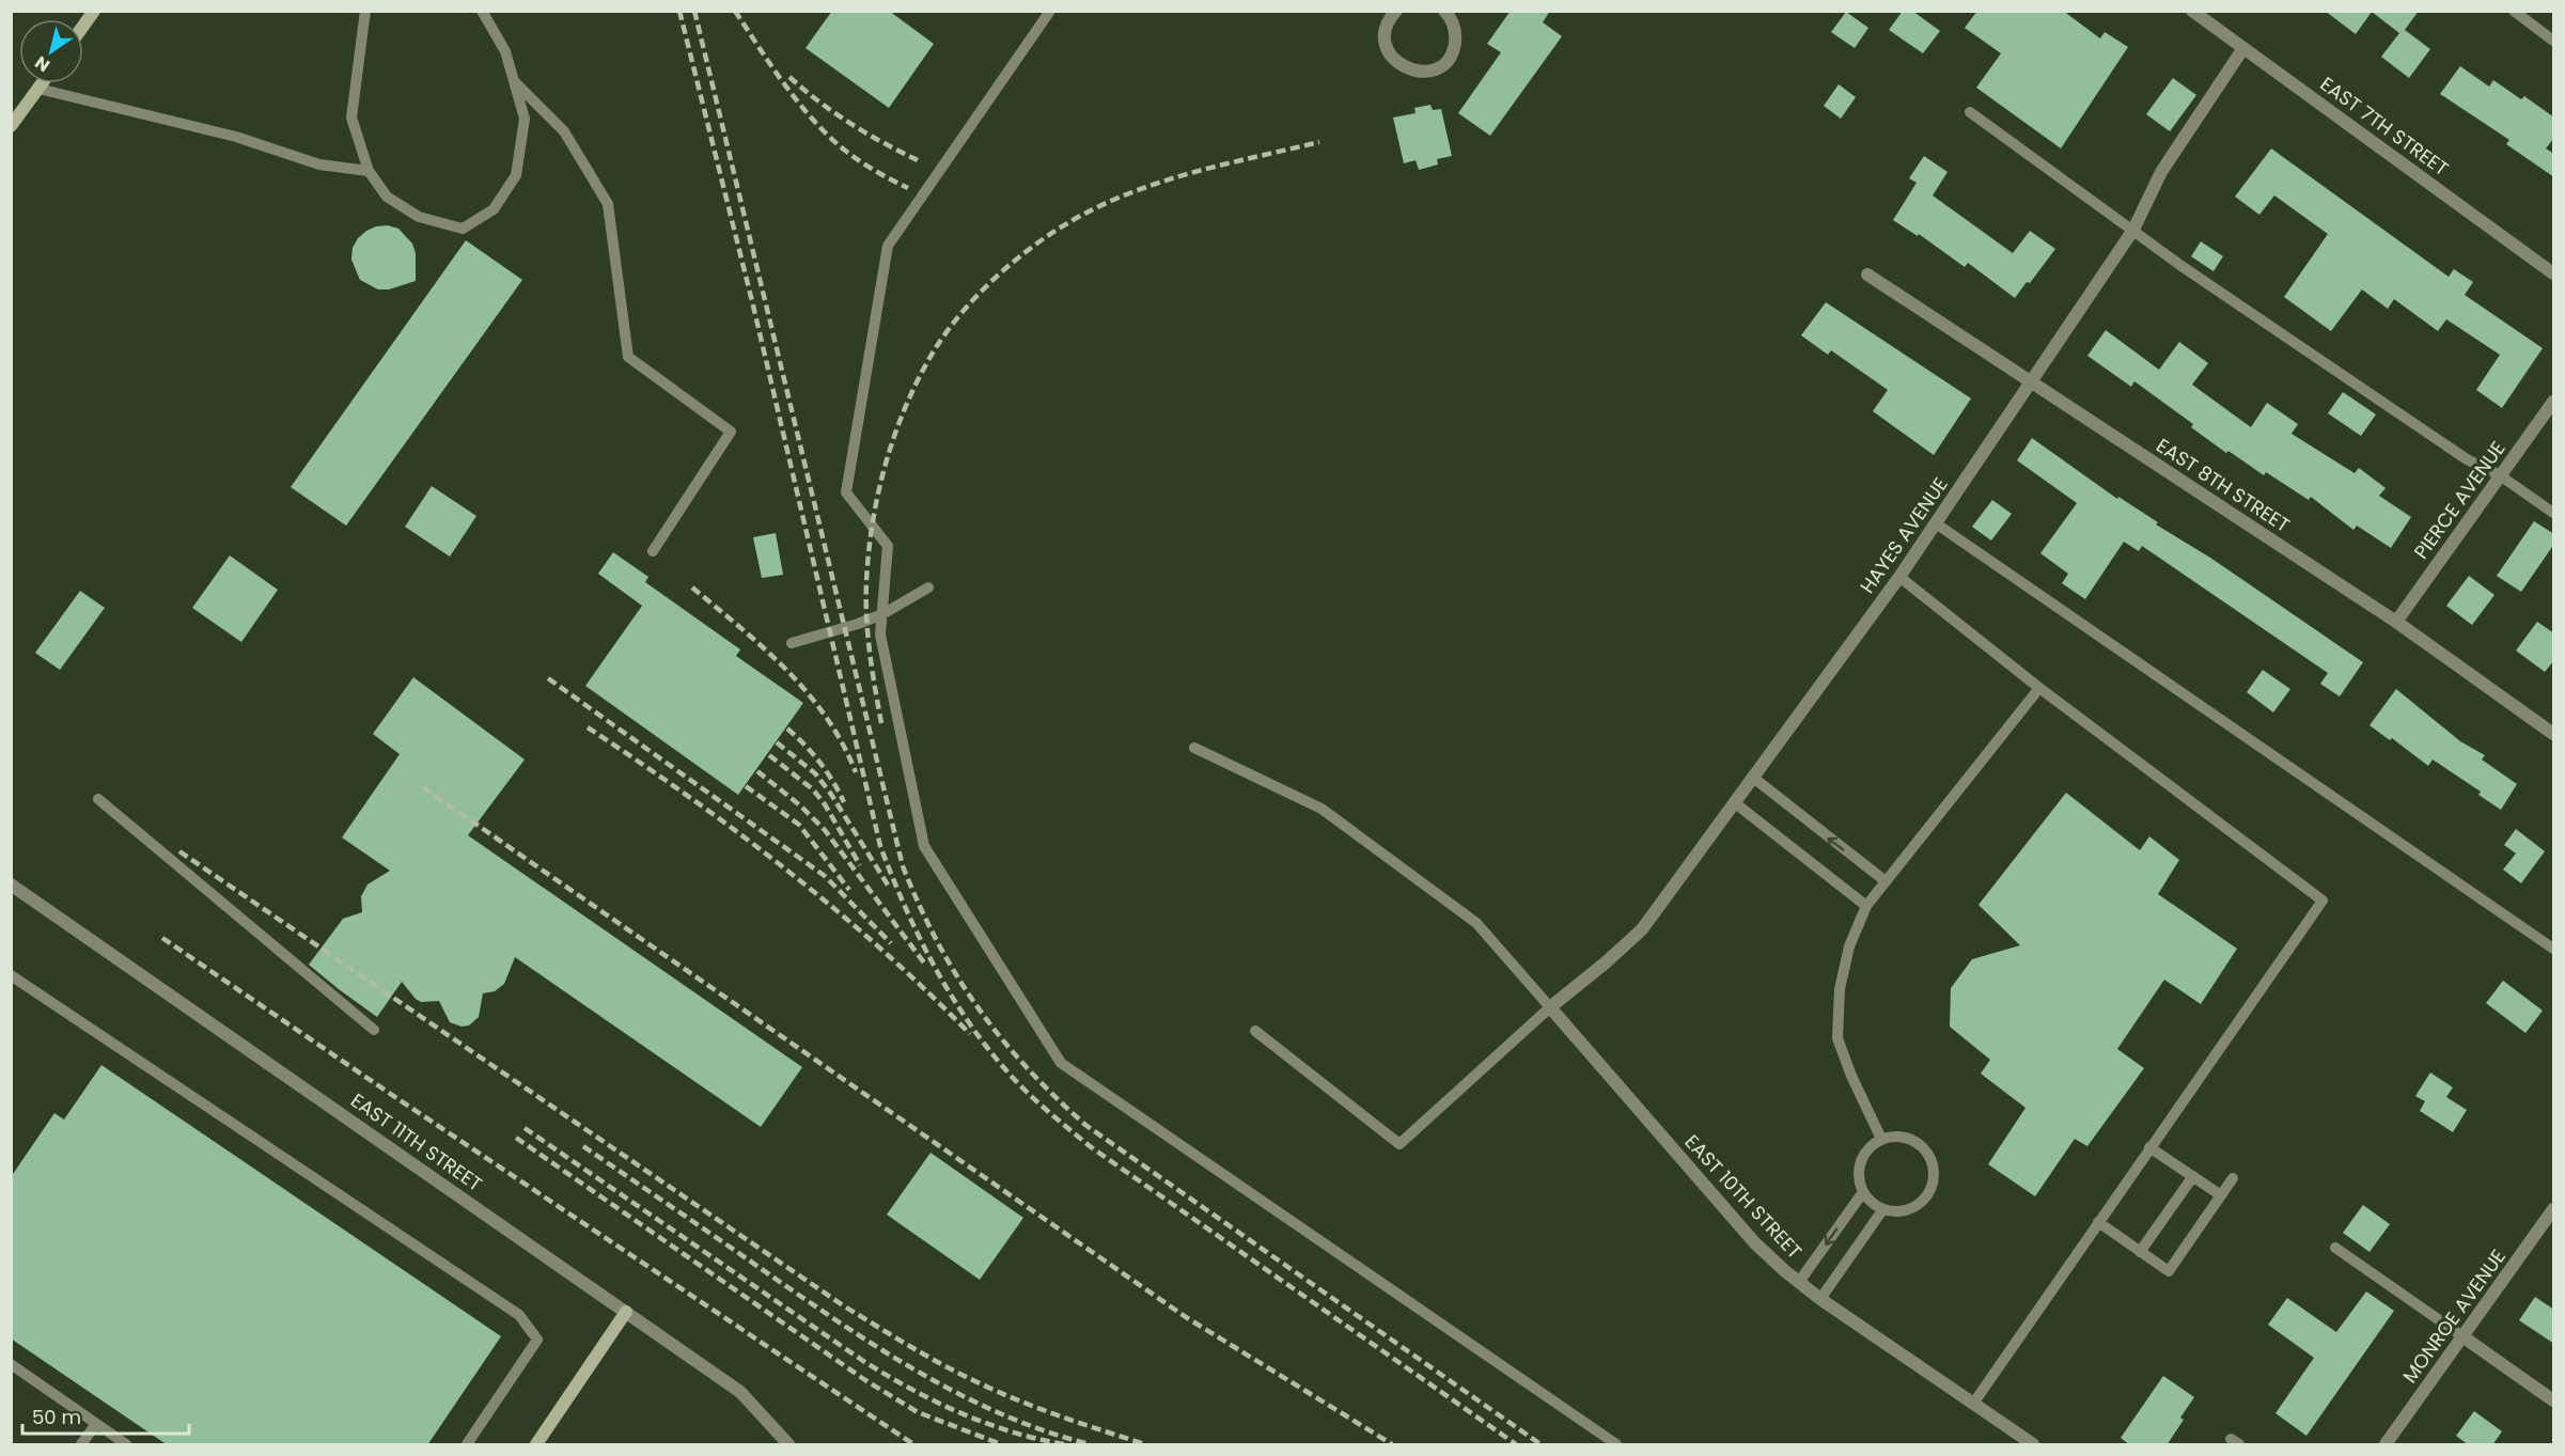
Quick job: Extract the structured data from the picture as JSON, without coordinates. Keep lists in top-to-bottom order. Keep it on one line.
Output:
{"streets":{"street":["EAST 7TH STREET","EAST 8TH STREET","PIERCE AVENUE","HAYES AVENUE","EAST 11TH STREET","EAST 10TH STREET","MONROE AVENUE"]},"crossings":[["EAST 7TH STREET","HAYES AVENUE"],["EAST 8TH STREET","PIERCE AVENUE"],["EAST 8TH STREET","HAYES AVENUE"],["HAYES AVENUE","EAST 10TH STREET"]],"scale_bar":"50 m","north":"bottom left"}
